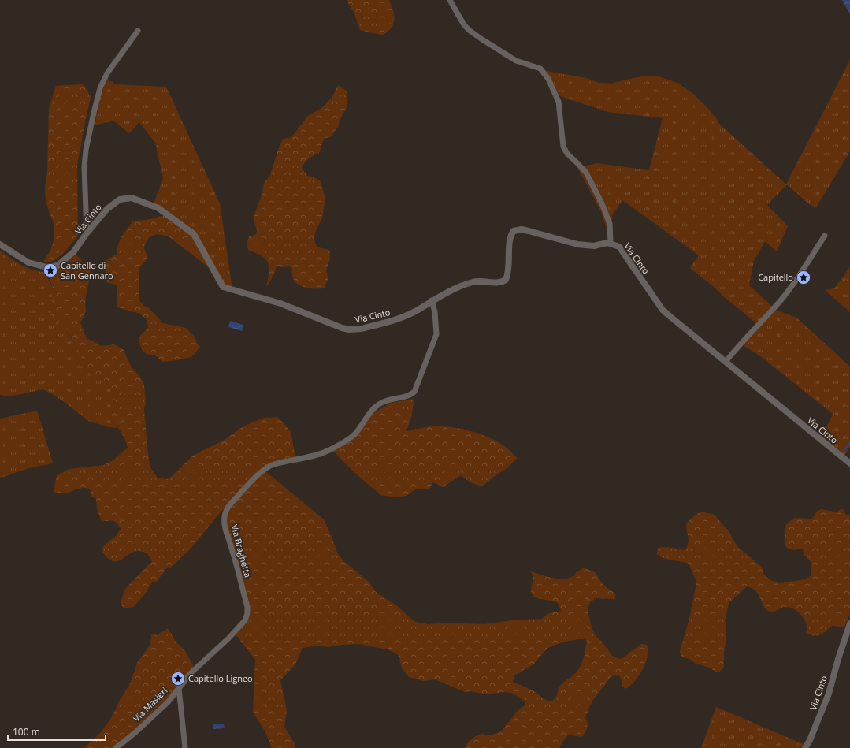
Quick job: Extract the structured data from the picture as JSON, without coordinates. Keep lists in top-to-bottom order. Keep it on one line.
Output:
{"streets":{"street":["Via Cinto","Via Braghetta","Via Masieri"]},"crossings":[["Via Cinto","Via Braghetta"],["Via Braghetta","Via Masieri"]],"places":{"place":["Capitello di San Gennaro","Capitello","Capitello Ligneo"]},"scale_bar":"100 m"}
